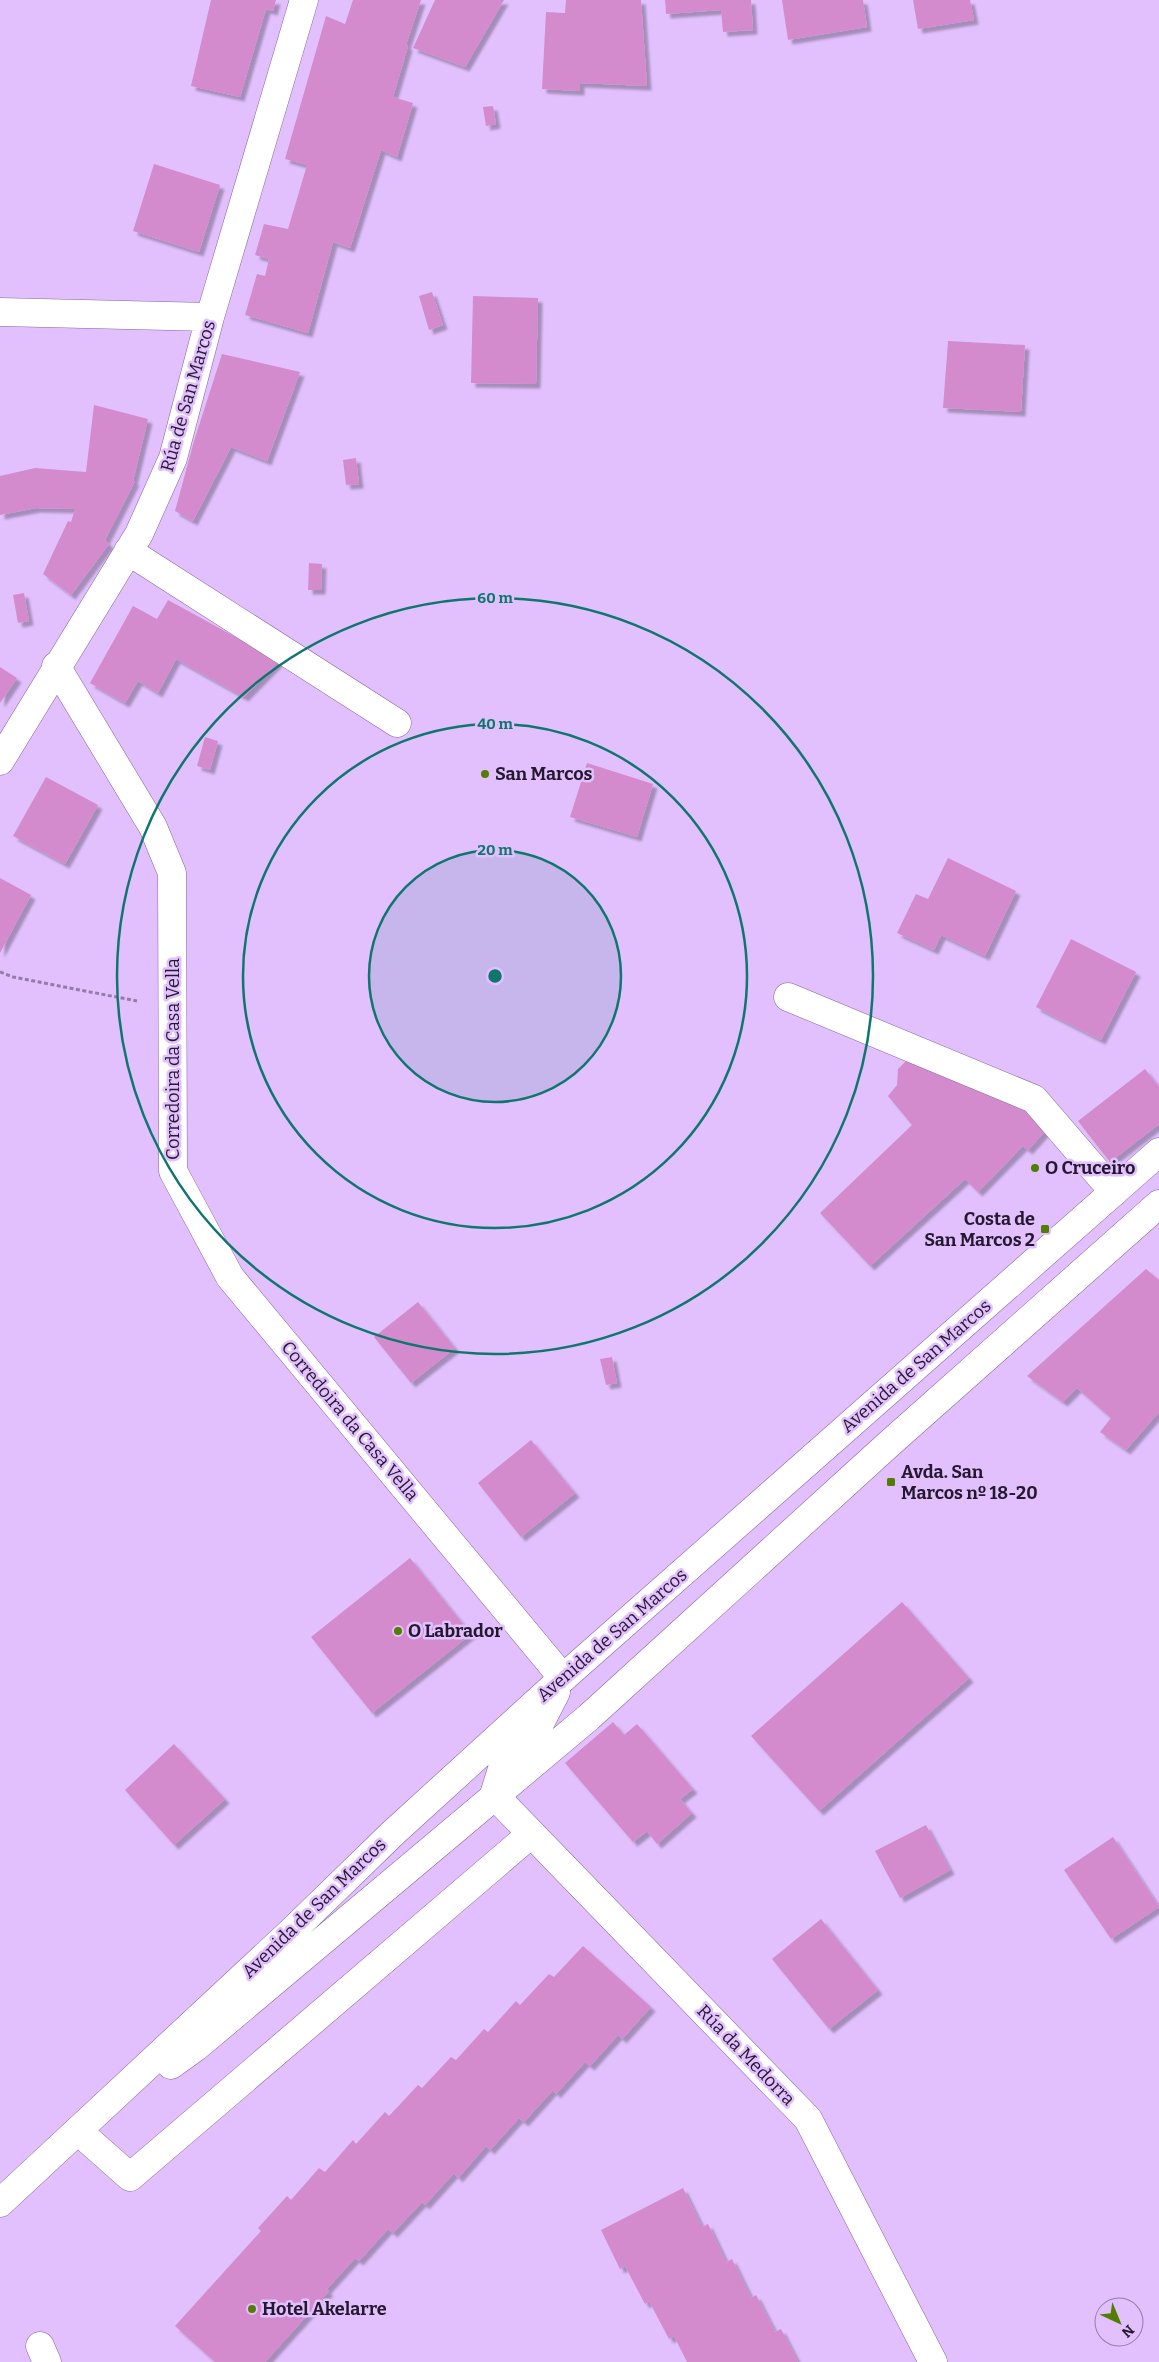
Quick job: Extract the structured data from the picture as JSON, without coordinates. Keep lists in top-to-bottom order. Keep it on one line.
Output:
{"streets":{"main road":["Rúa de San Marcos","Corredoira da Casa Vella","Avenida de San Marcos","Rúa da Medorra"]},"crossings":[["Rúa de San Marcos","Corredoira da Casa Vella"],["Corredoira da Casa Vella","Avenida de San Marcos"],["Avenida de San Marcos","Rúa da Medorra"]],"places":{"other":["San Marcos","O Cruceiro","O Labrador","Hotel Akelarre"],"transit":["Costa de San Marcos 2","Avda. San Marcos nº 18-20"]},"north":"bottom right","rings":["60 m","40 m","20 m"]}
